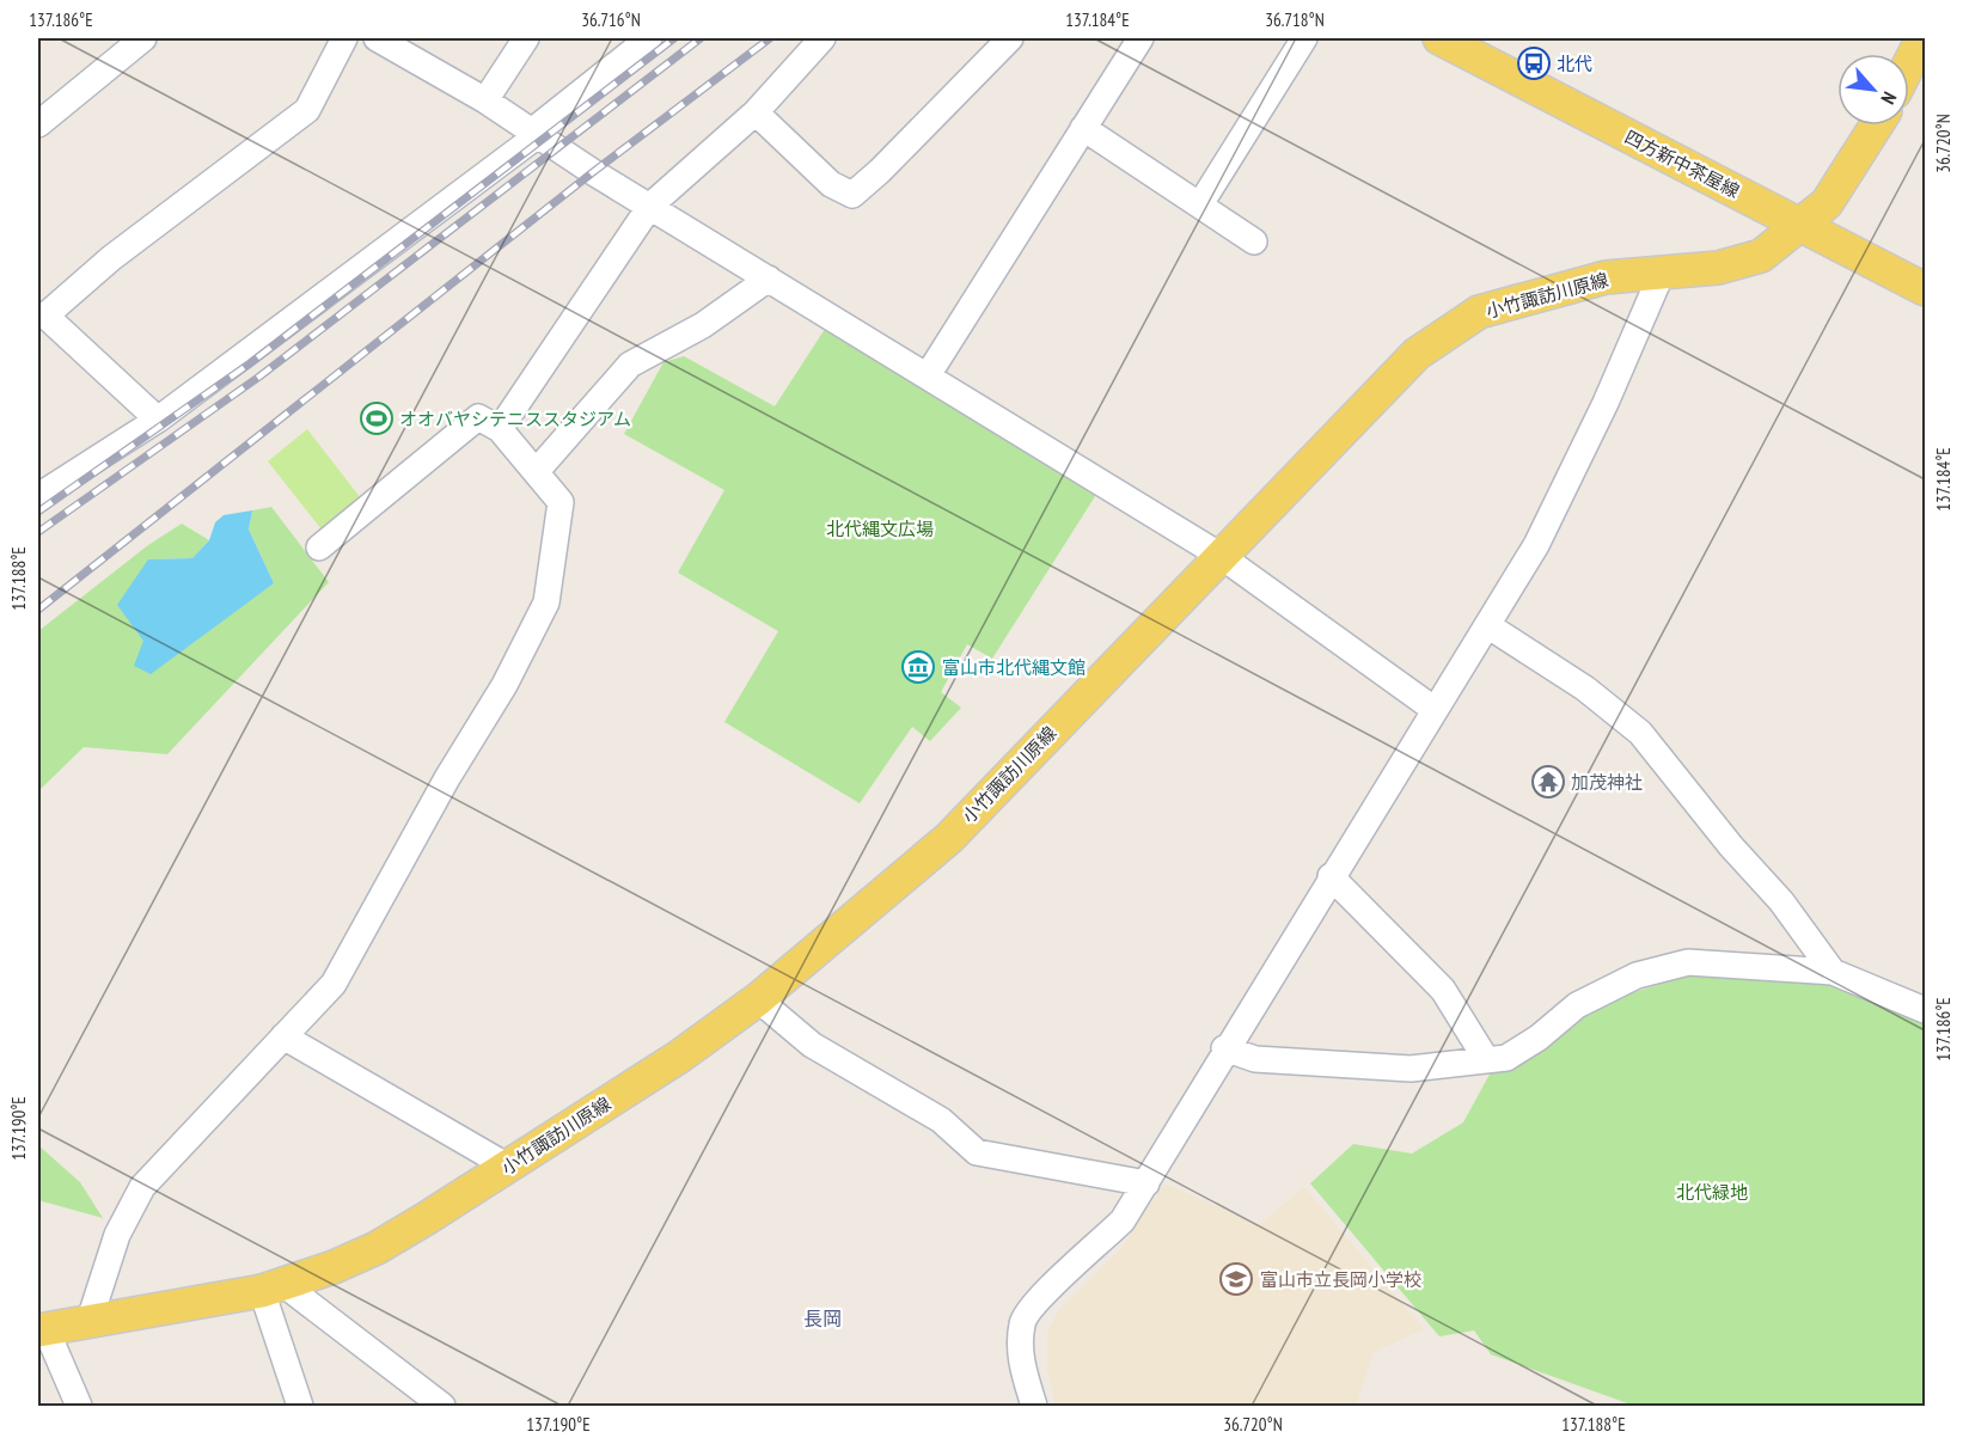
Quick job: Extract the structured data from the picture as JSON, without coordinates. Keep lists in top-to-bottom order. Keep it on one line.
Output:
{"streets":{"main road":["四方新中茶屋線","小竹諏訪川原線"]},"crossings":[["四方新中茶屋線","小竹諏訪川原線"]],"districts":["長岡"],"parks":["北代縄文広場","北代緑地"],"places":{"bus stop":["北代"],"sports":["オオバヤシテニススタジアム"],"museum":["富山市北代縄文館"],"temple":["加茂神社"],"school or university":["富山市立長岡小学校"]},"north":"bottom right","coordinates":["137.186°E","36.716°N","137.184°E","36.718°N","36.720°N","137.188°E","137.190°E"]}
